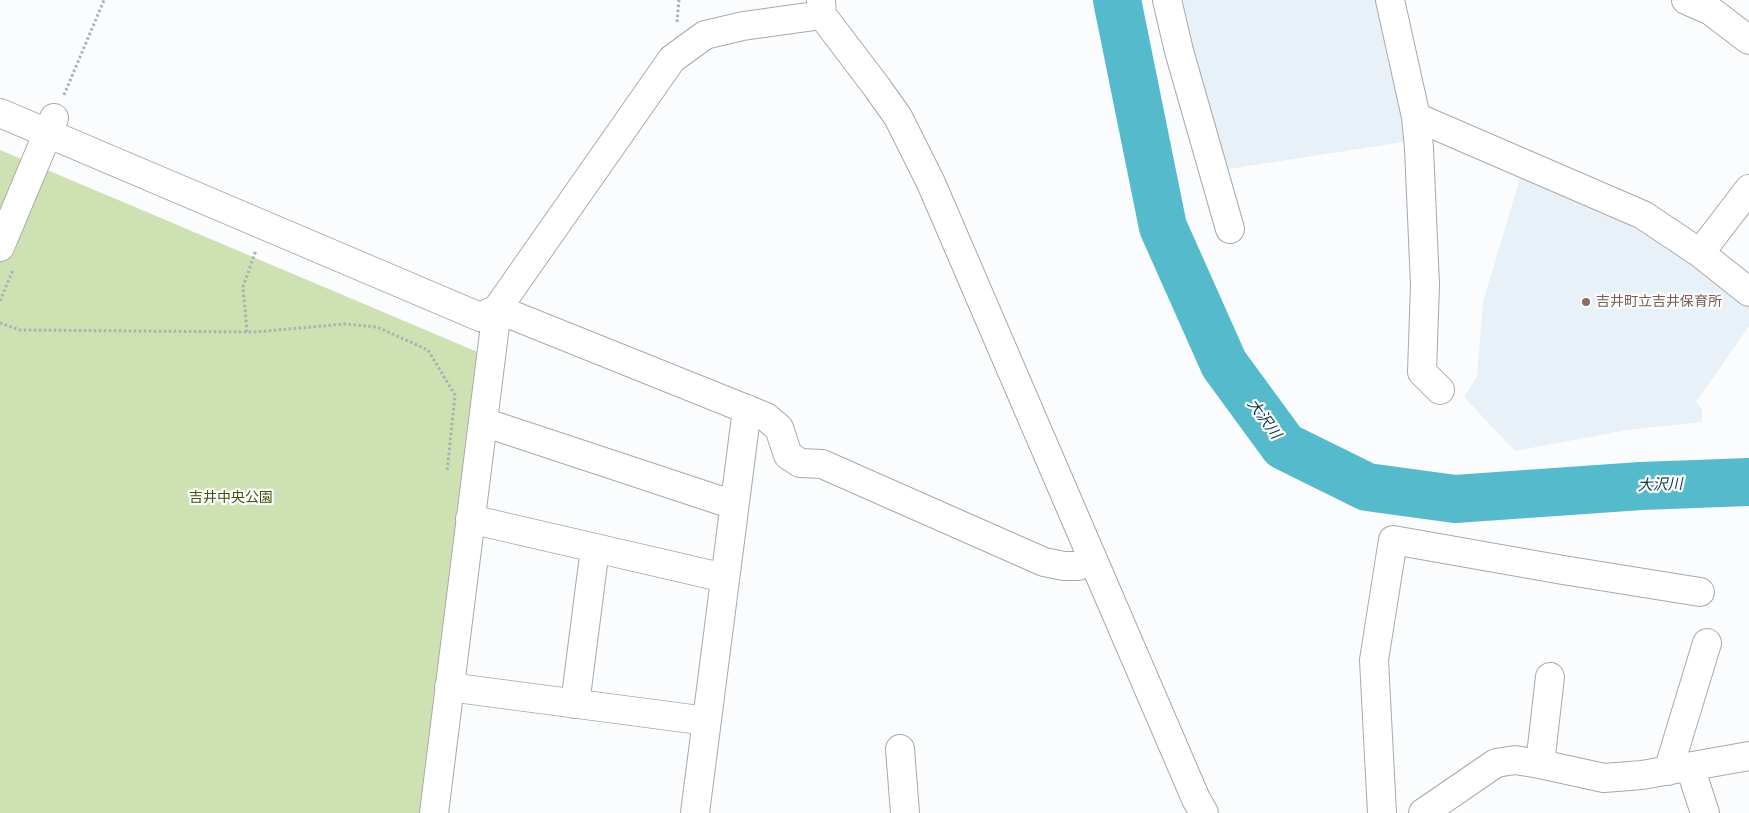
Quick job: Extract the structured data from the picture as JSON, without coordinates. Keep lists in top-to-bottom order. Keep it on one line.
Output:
{"water":["大沢川"],"parks":["吉井中央公園"],"places":["吉井町立吉井保育所"]}
